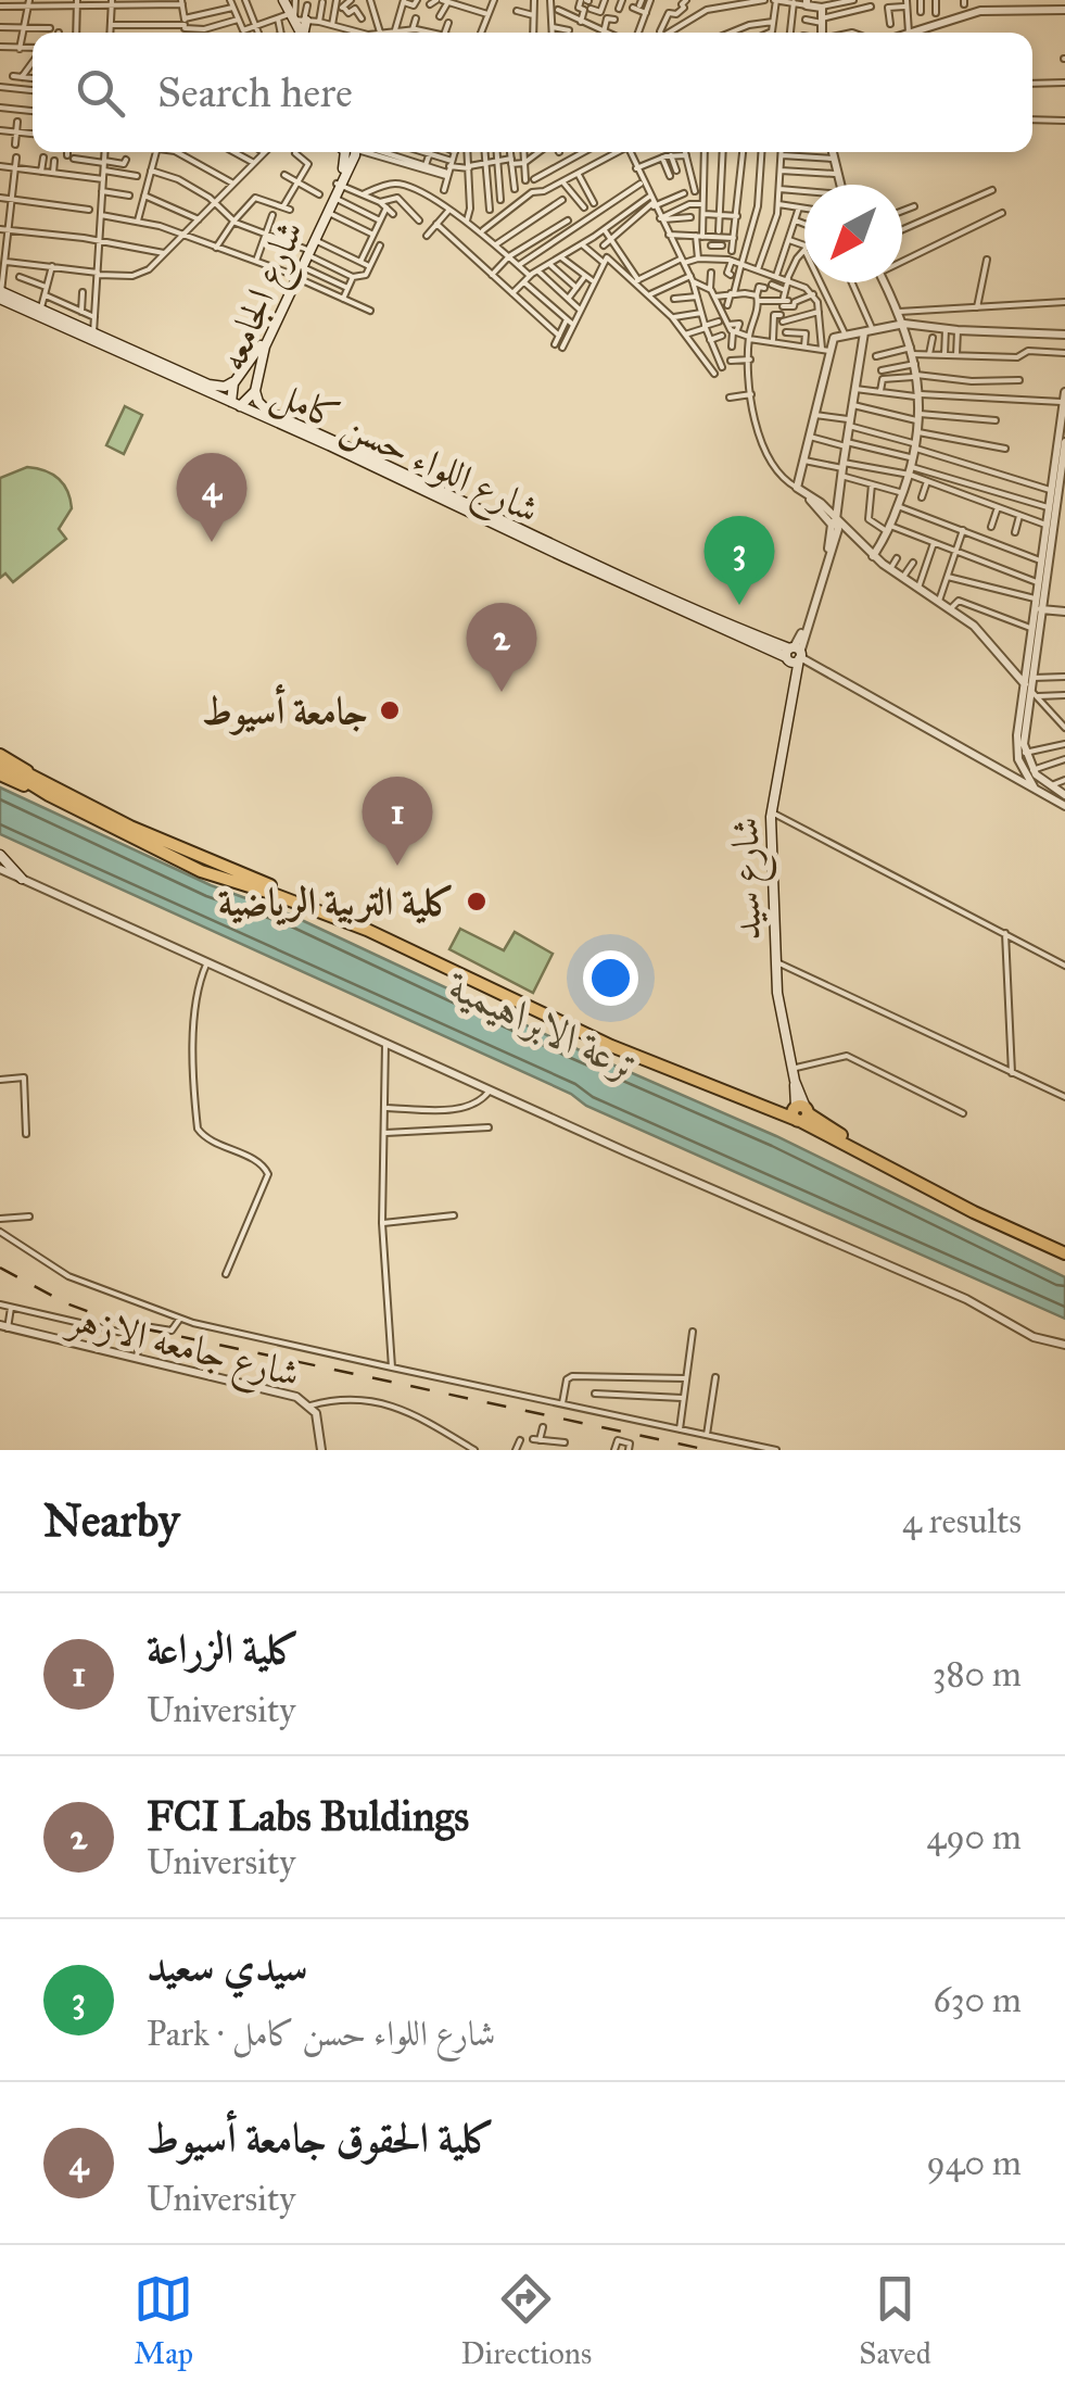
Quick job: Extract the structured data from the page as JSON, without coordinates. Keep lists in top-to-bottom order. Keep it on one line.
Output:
{"streets":{"main road":["شارع الجامعه","شارع اللواء حسن كامل","شارع سيد"],"street":["شارع جامعه الازهر"]},"crossings":[["شارع الجامعه","شارع اللواء حسن كامل"],["شارع اللواء حسن كامل","شارع سيد"]],"water":["ترعة الابراهيمية"],"places":["جامعة أسيوط","كلية التربية الرياضية"],"north":"bottom left","page":{"search":"Search here","pins":["4","3","2","1"],"heading":["Nearby","4 results"],"list":[{"mark":"1","name":"كلية الزراعة","note":"University","value":"380 m"},{"mark":"2","name":"FCI Labs Buldings","note":"University","value":"490 m"},{"mark":"3","name":"سيدي سعيد","note":"Park · شارع اللواء حسن كامل","value":"630 m"},{"mark":"4","name":"كلية الحقوق جامعة أسيوط","note":"University","value":"940 m"}],"nav":["Map","Directions","Saved"]}}
